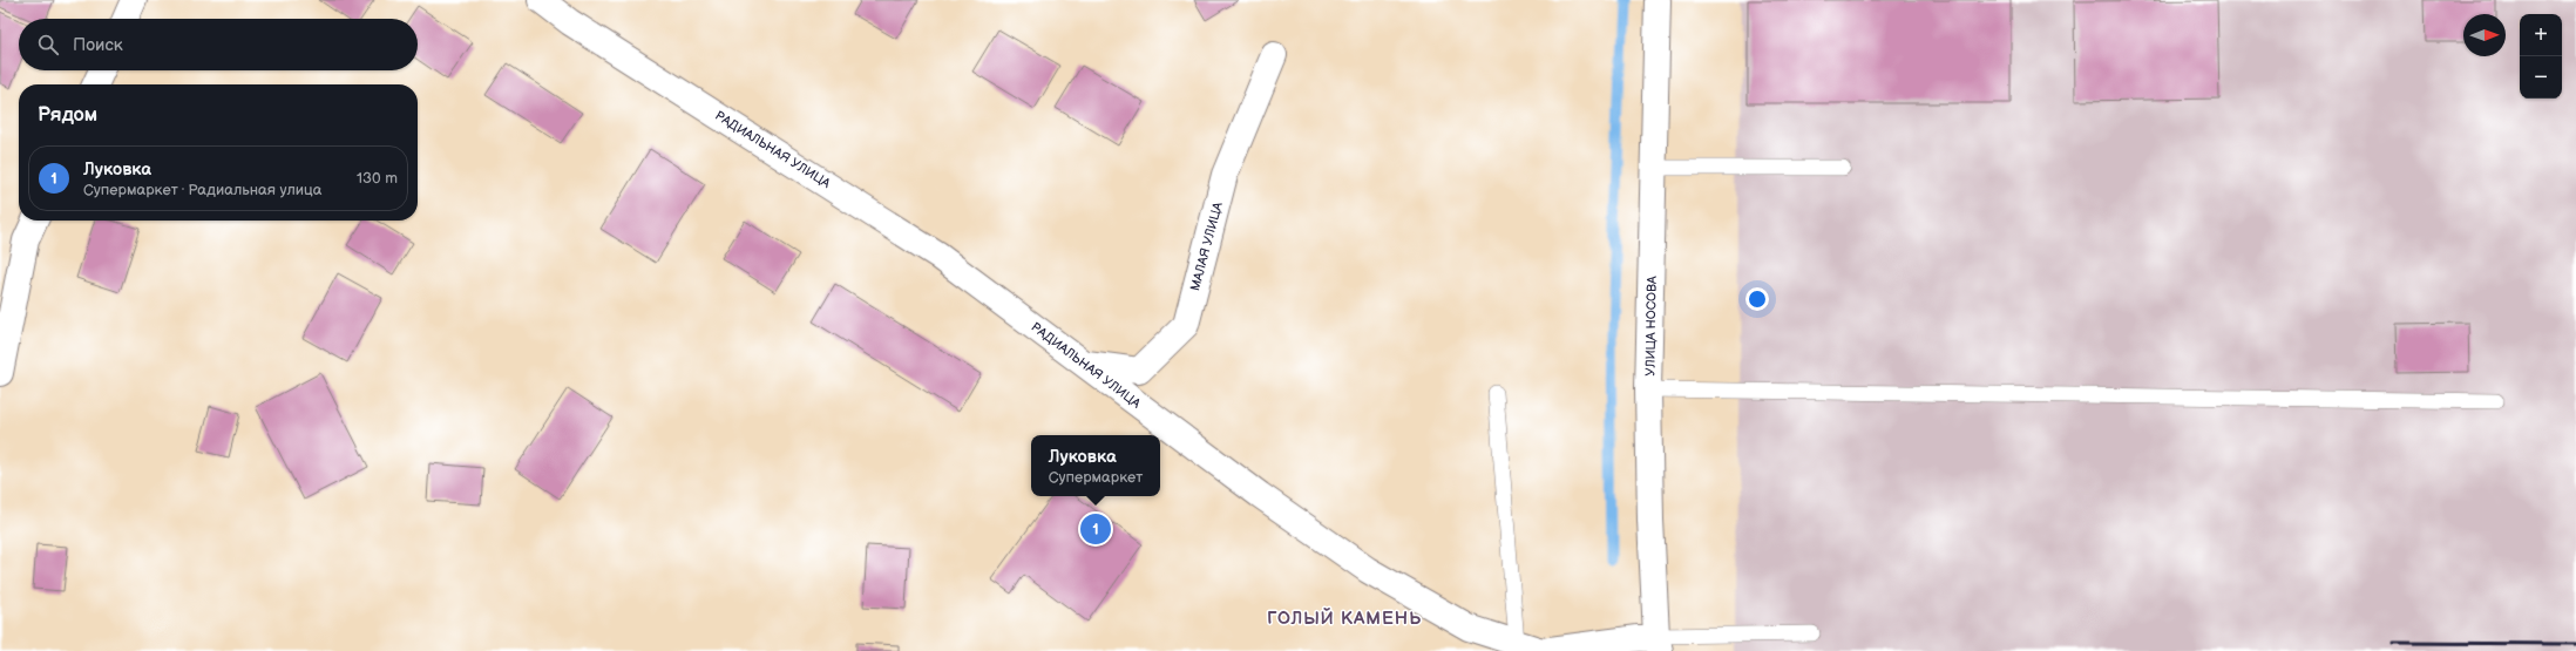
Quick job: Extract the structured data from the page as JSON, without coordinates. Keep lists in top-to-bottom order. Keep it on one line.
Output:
{"streets":{"street":["РАДИАЛЬНАЯ УЛИЦА","МАЛАЯ УЛИЦА","УЛИЦА НОСОВА"]},"crossings":[["РАДИАЛЬНАЯ УЛИЦА","МАЛАЯ УЛИЦА"],["РАДИАЛЬНАЯ УЛИЦА","УЛИЦА НОСОВА"]],"districts":["ГОЛЫЙ КАМЕНЬ"],"north":"right","page":{"map_buttons":["+","−"],"search":"Поиск","heading":"Рядом","list":[{"mark":"1","name":"Луковка","note":"Супермаркет · Радиальная улица","value":"130 m"}],"popup":["Луковка","Супермаркет"],"pins":"1"}}
